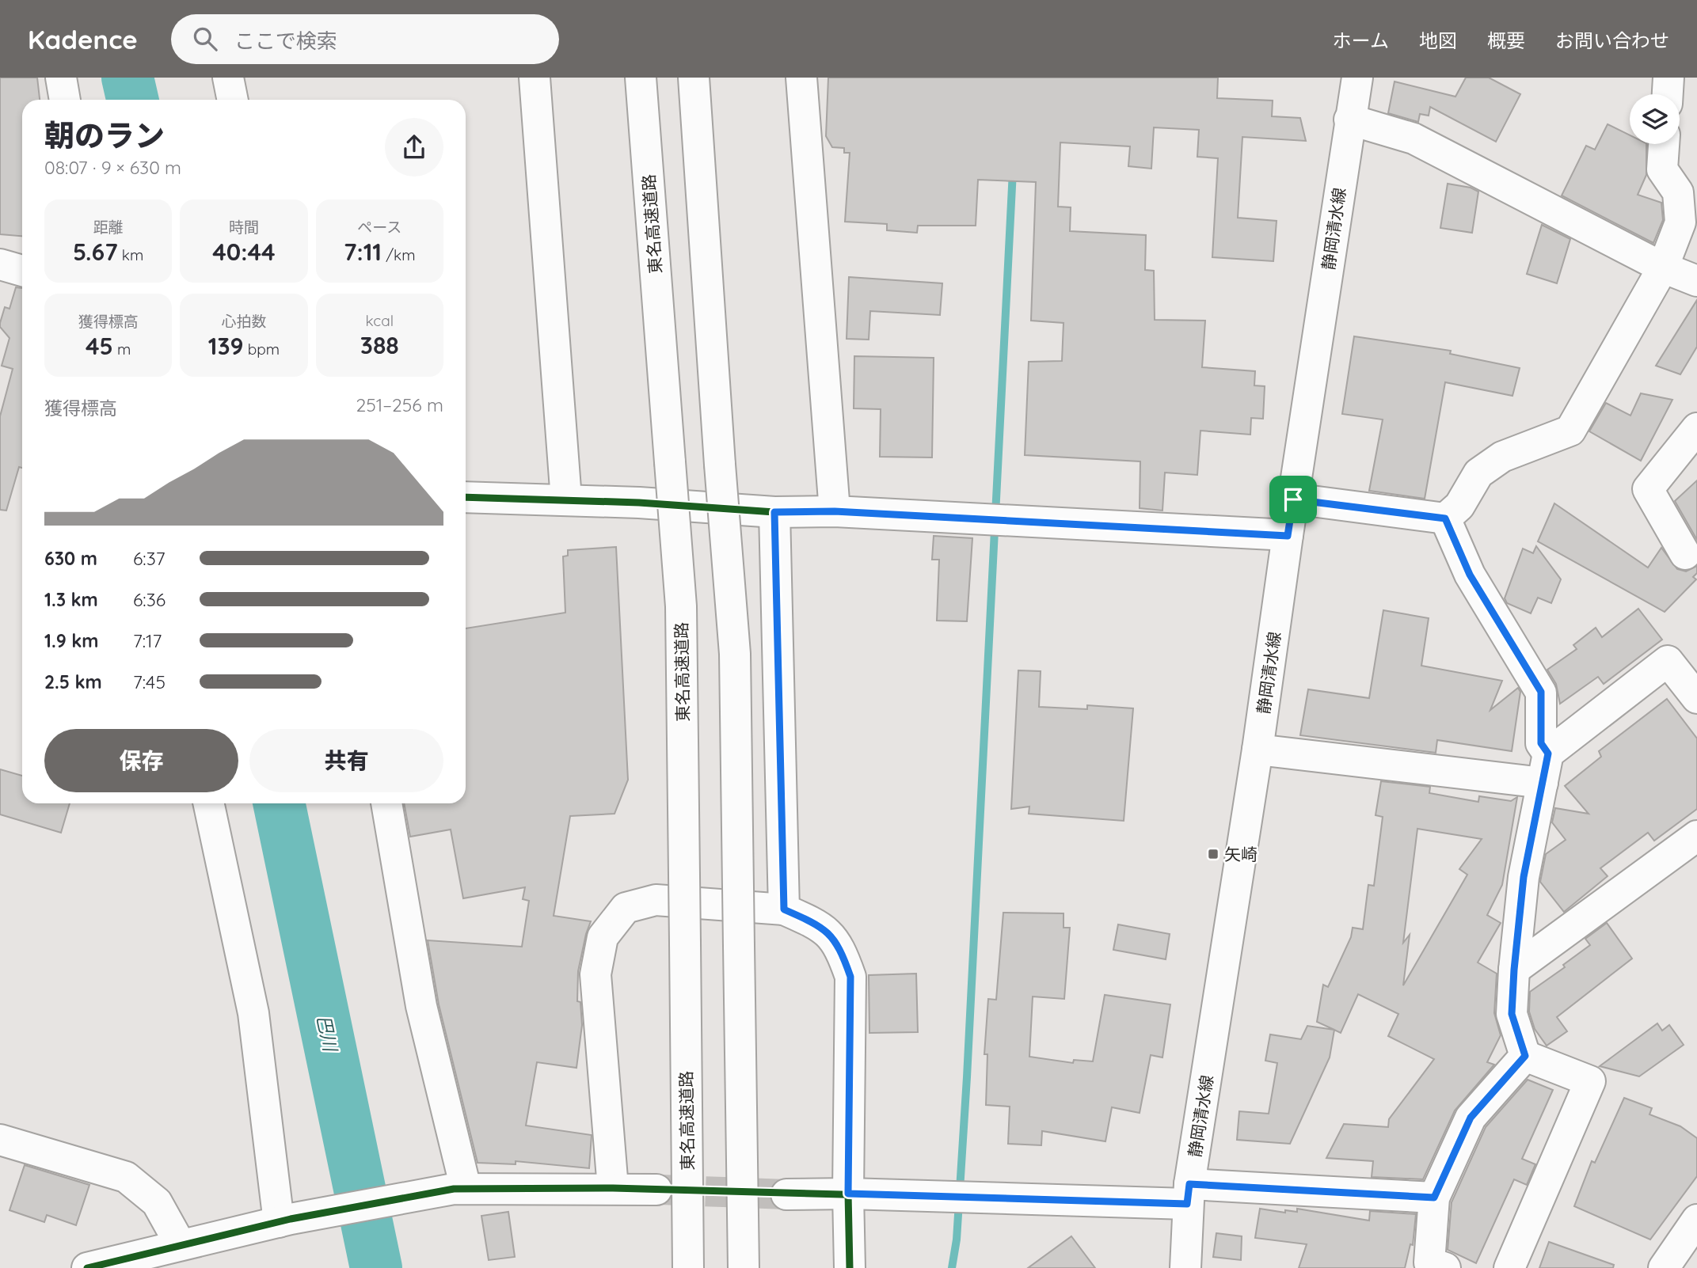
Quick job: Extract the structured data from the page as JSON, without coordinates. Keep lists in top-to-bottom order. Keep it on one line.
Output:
{"streets":{"main road":["東名高速道路","静岡清水線"]},"water":["巴川"],"places":{"transit":["矢崎"]},"page":{"header":"Kadence","search":"ここで検索","nav":["ホーム","地図","概要","お問い合わせ"],"heading":["朝のラン","08:07 · 9 × 630 m"],"stats":[["距離","5.67 km"],["時間","40:44"],["ペース","7:11 /km"],["獲得標高","45 m"],["心拍数","139 bpm"],["kcal","388"]],"chart":["獲得標高","251–256 m"],"list":[{"name":"630 m","note":"6:37"},{"name":"1.3 km","note":"6:36"},{"name":"1.9 km","note":"7:17"},{"name":"2.5 km","note":"7:45"}],"buttons":["保存","共有"]}}
